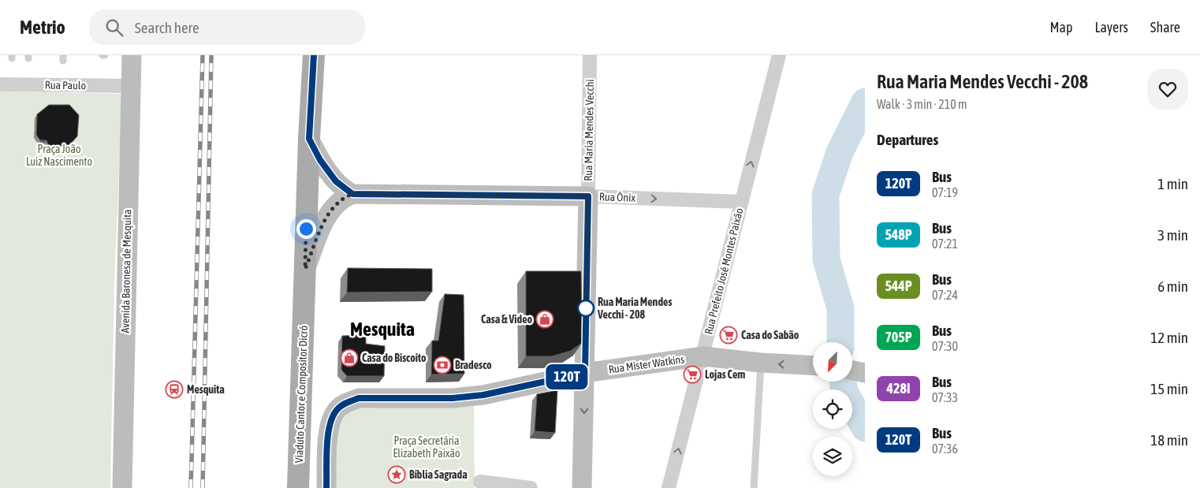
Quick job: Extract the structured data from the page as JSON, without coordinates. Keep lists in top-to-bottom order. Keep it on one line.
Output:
{"streets":{"main road":["Rua Maria Mendes Vecchi","Rua Ônix","Avenida Baronesa de Mesquita","Rua Mister Watkins","Viaduto Cantor e Compositor Dicró"],"street":["Rua Paulo","Rua Prefeito José Montes Paixão"]},"crossings":[["Rua Paulo","Avenida Baronesa de Mesquita"],["Rua Maria Mendes Vecchi","Rua Ônix"],["Rua Maria Mendes Vecchi","Rua Mister Watkins"],["Rua Ônix","Rua Prefeito José Montes Paixão"],["Rua Prefeito José Montes Paixão","Rua Mister Watkins"]],"one_way":["Rua Ônix","Rua Prefeito José Montes Paixão"],"districts":["Mesquita"],"parks":["Praça João Luiz Nascimento","Praça Secretária Elizabeth Paixão"],"places":{"other":["Rua Maria Mendes Vecchi - 208"],"shop":["Casa & Video","Casa do Biscoito"],"supermarket":["Casa do Sabão","Lojas Cem"],"bank":["Bradesco"],"station":["Mesquita"],"place":["Bíblia Sagrada"]},"lines":["bus line 120T"],"north":"bottom left","page":{"header":"Metrio","search":"Search here","nav":["Map","Layers","Share"],"on_map":"120T","heading":[["Rua Maria Mendes Vecchi - 208","Walk · 3 min · 210 m"],"Departures"],"list":[{"mark":"120T","name":"Bus","note":"07:19","value":"1 min"},{"mark":"548P","name":"Bus","note":"07:21","value":"3 min"},{"mark":"544P","name":"Bus","note":"07:24","value":"6 min"},{"mark":"705P","name":"Bus","note":"07:30","value":"12 min"},{"mark":"428I","name":"Bus","note":"07:33","value":"15 min"},{"mark":"120T","name":"Bus","note":"07:36","value":"18 min"}]}}
